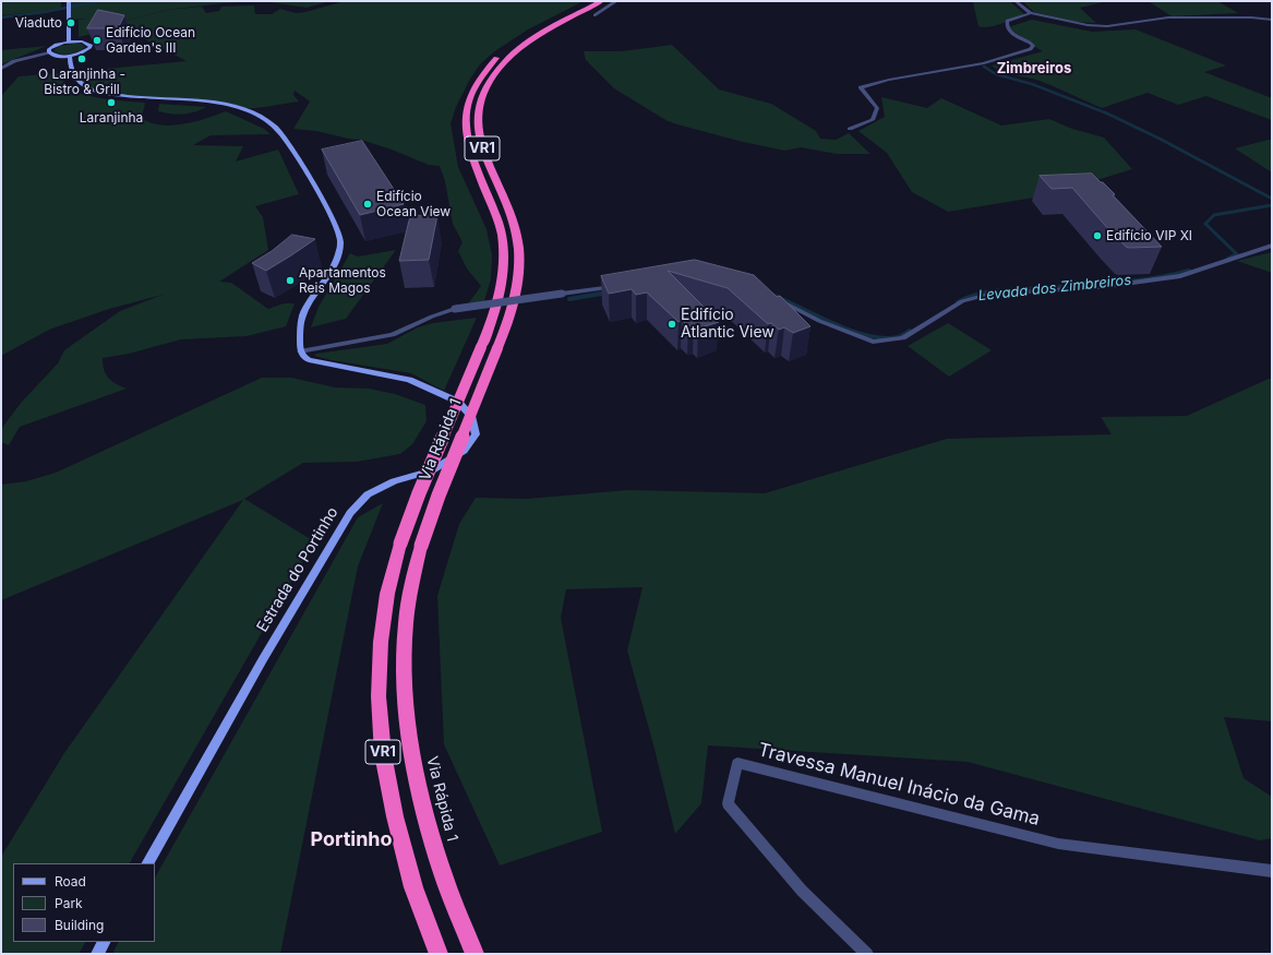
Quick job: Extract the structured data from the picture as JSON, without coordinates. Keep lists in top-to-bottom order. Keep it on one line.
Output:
{"streets":{"highway":["VR1","Via Rápida 1"],"street":["Estrada do Portinho","Travessa Manuel Inácio da Gama"]},"districts":["Zimbreiros","Portinho"],"water":["Levada dos Zimbreiros"],"places":["Viaduto","Edifício Ocean Garden's III","O Laranjinha - Bistro & Grill","Laranjinha","Edifício Ocean View","Edifício VIP XI","Apartamentos Reis Magos","Edifício Atlantic View"],"legend":["Road","Park","Building"]}
